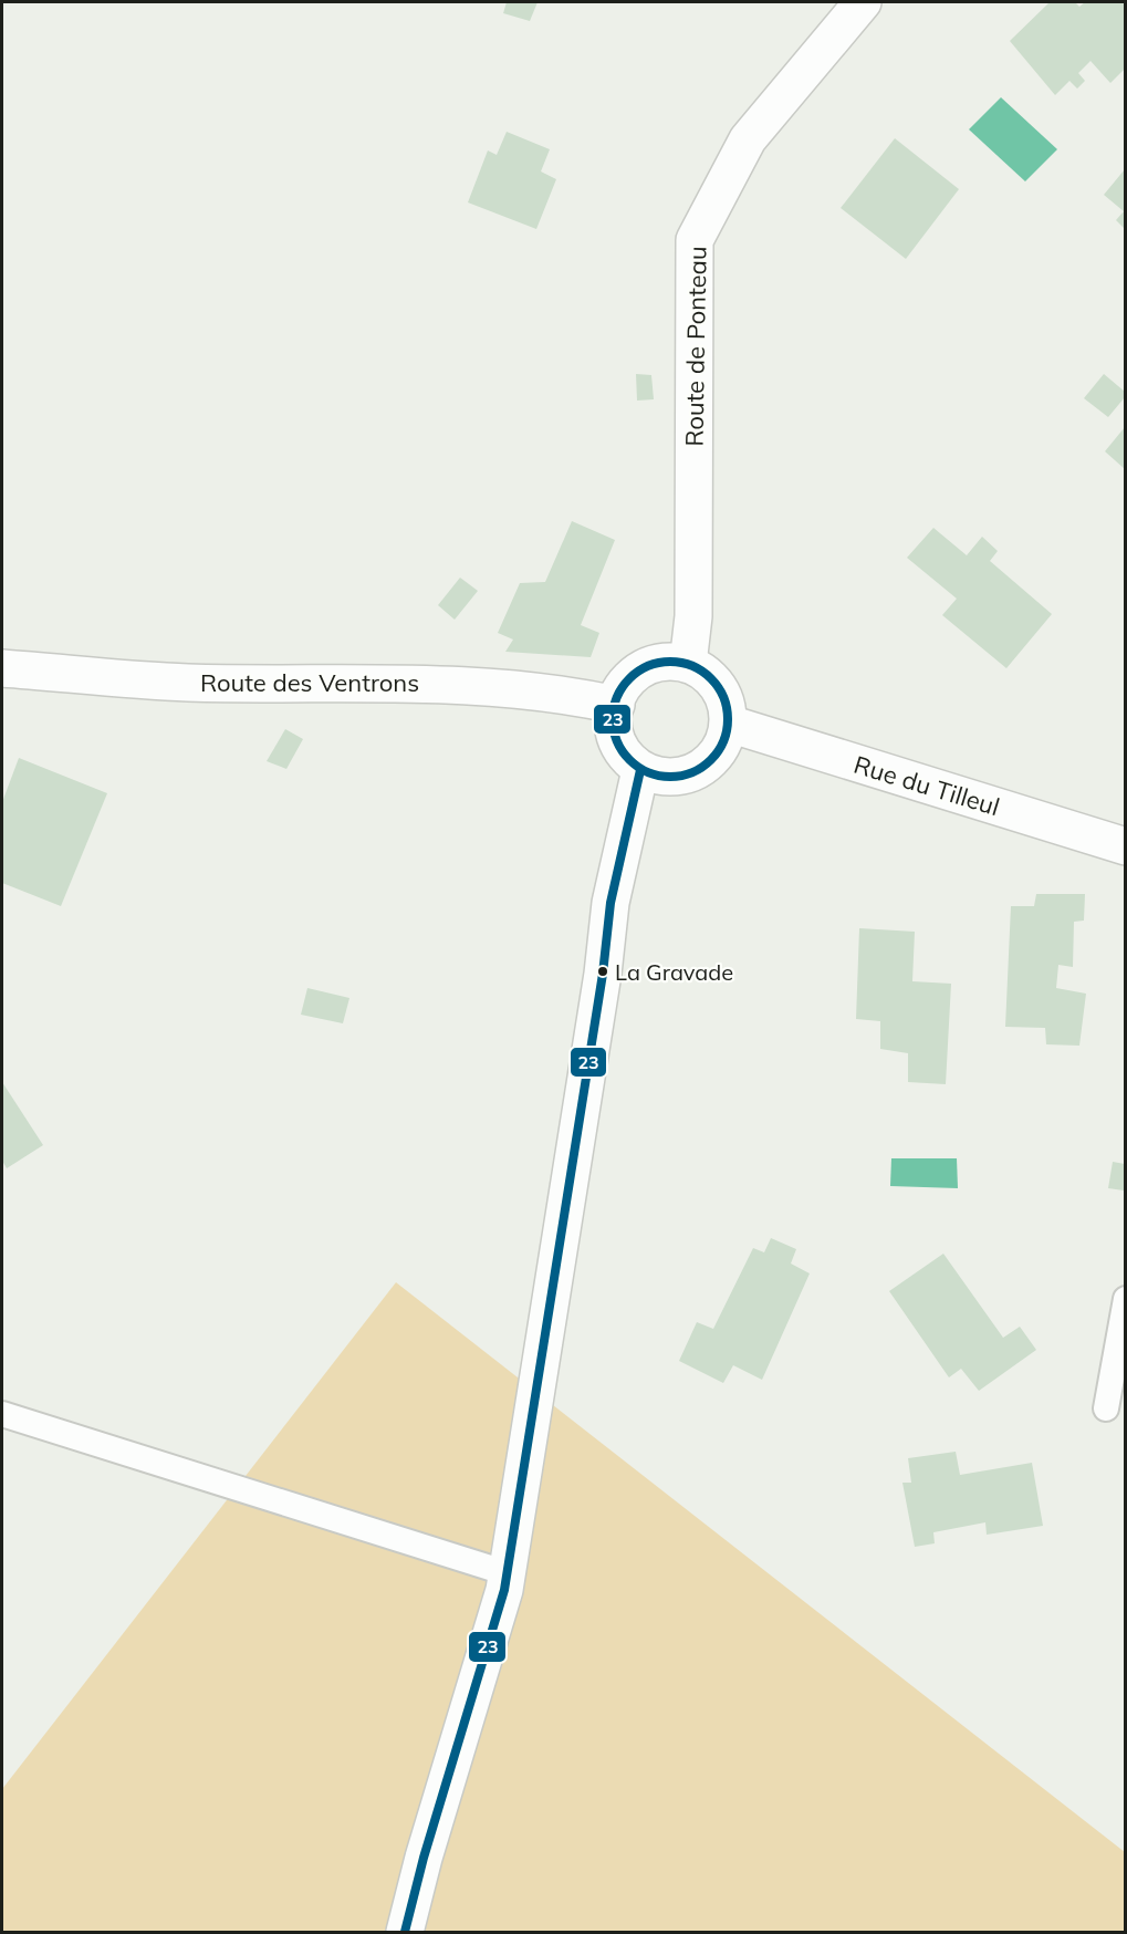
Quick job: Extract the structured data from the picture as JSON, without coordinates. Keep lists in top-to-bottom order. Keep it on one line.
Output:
{"streets":{"street":["Route de Ponteau","Route des Ventrons","Rue du Tilleul"]},"crossings":[["Route de Ponteau","Route des Ventrons"],["Route de Ponteau","Rue du Tilleul"],["Route des Ventrons","Rue du Tilleul"]],"places":["La Gravade"],"lines":["transit line 23"]}
